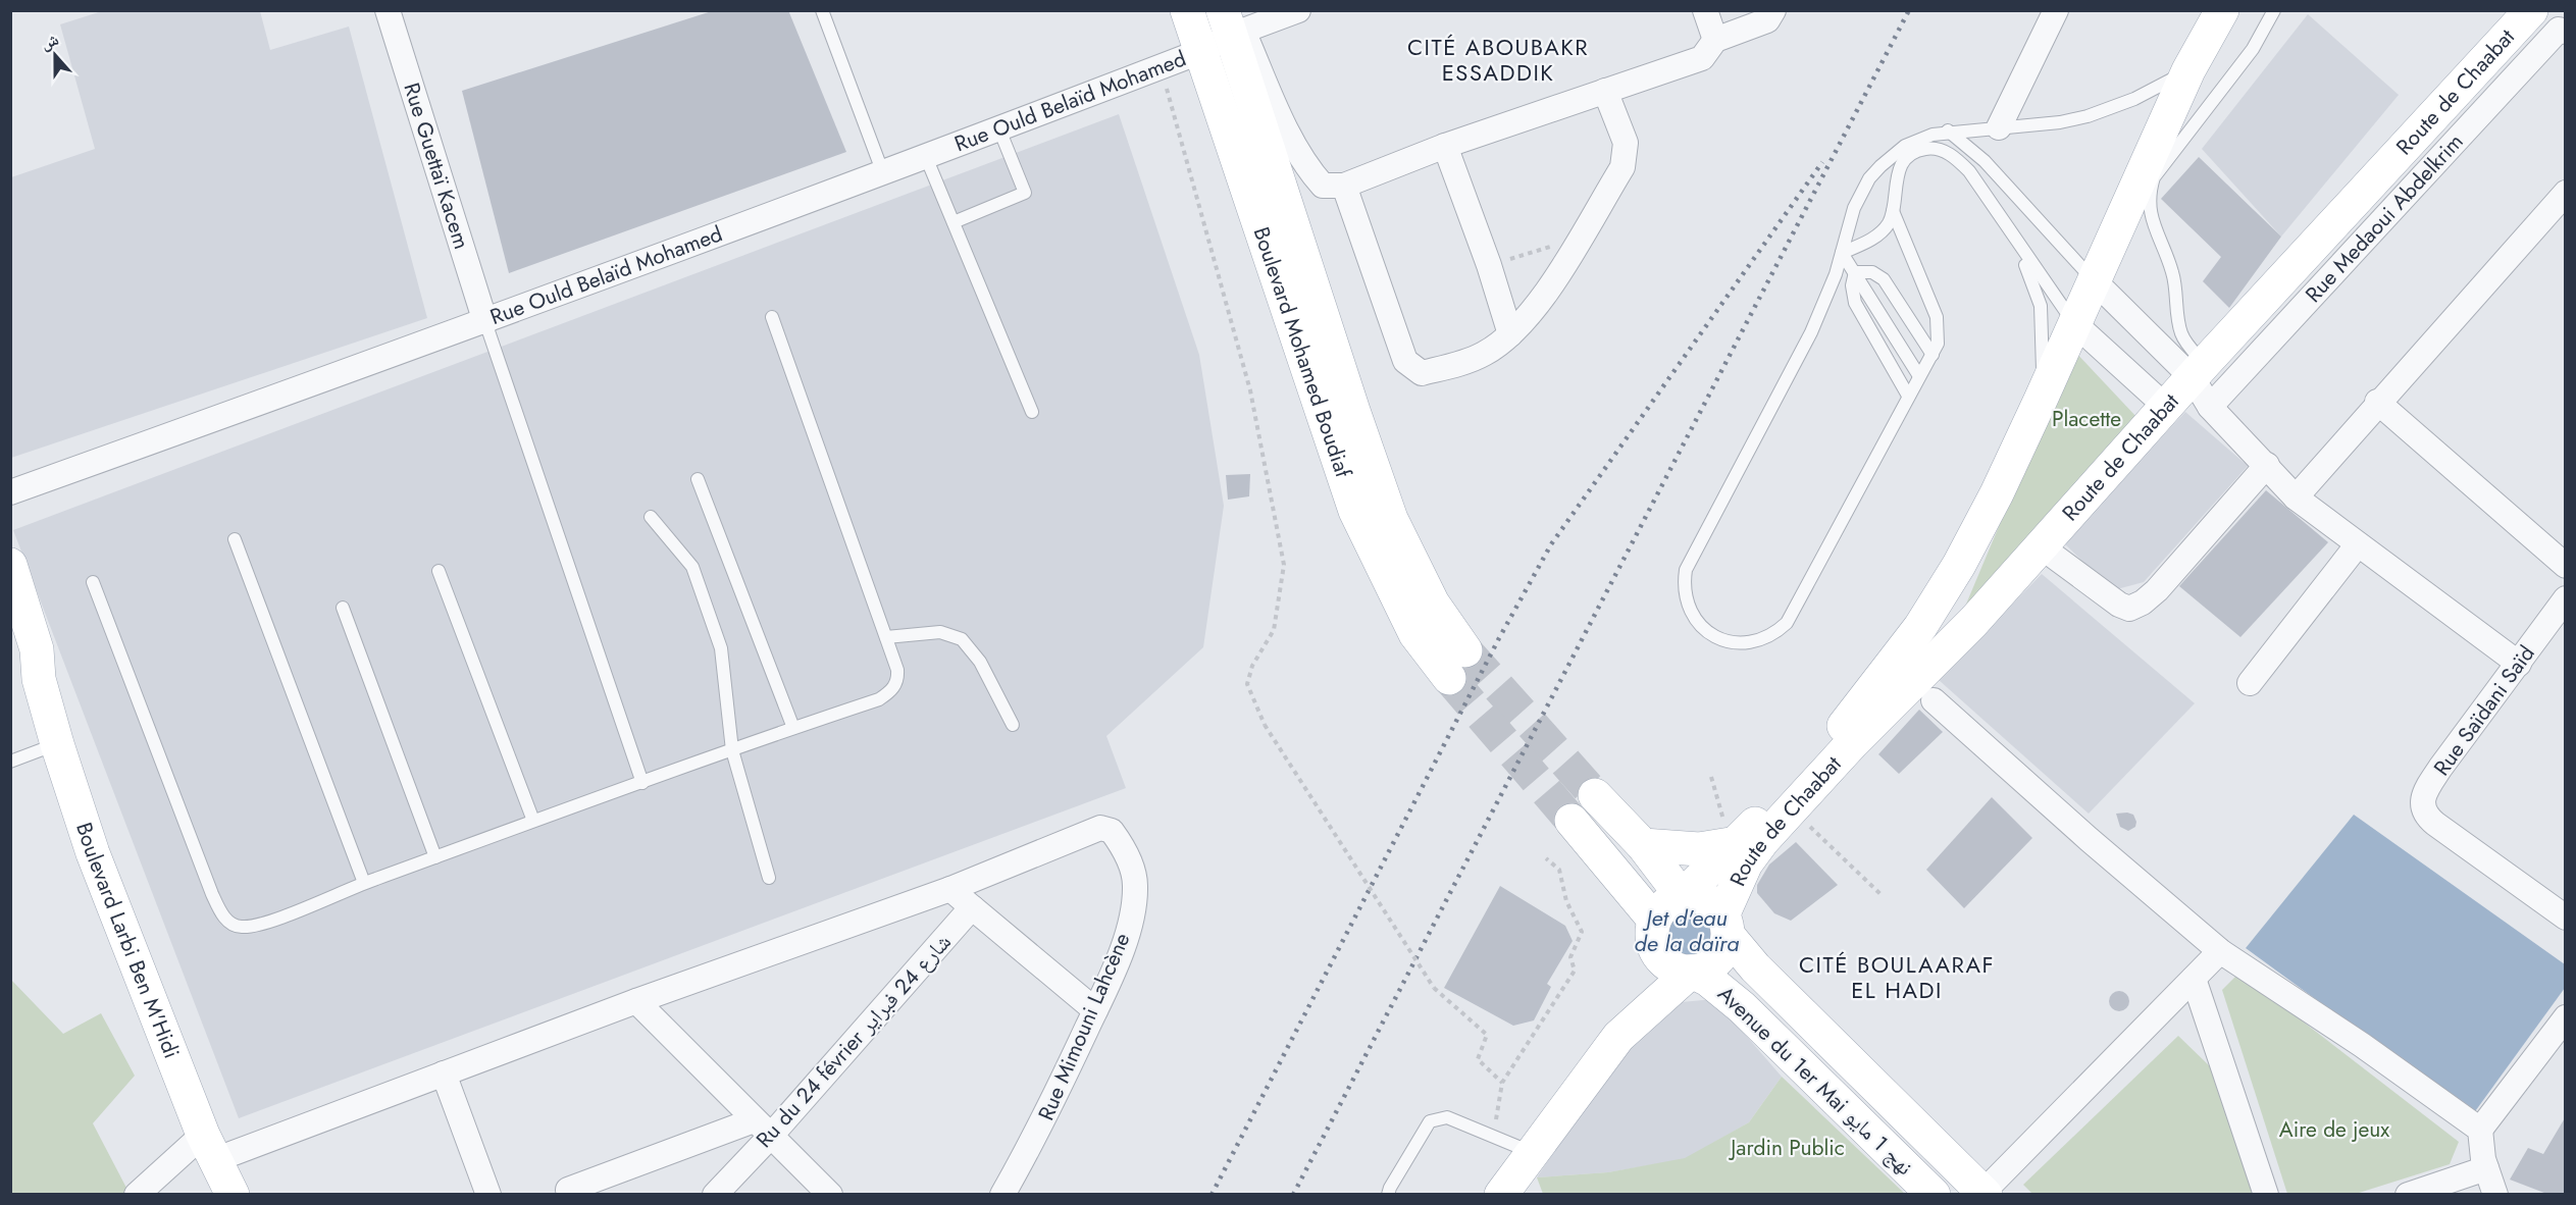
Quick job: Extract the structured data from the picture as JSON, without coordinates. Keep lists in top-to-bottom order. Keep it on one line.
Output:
{"streets":{"main road":["Route de Chaabat","Boulevard Mohamed Boudiaf","Boulevard Larbi Ben M'Hidi","Avenue du 1er Mai نهج 1 مايو"],"street":["Rue Ould Belaïd Mohamed","Rue Guettaï Kacem","Rue Medaoui Abdelkrim","Rue Saïdani Saïd","Rue Mimouni Lahcène","Ru du 24 février شارع 24 فبراير"]},"crossings":[["Route de Chaabat","Avenue du 1er Mai نهج 1 مايو"],["Rue Ould Belaïd Mohamed","Rue Guettaï Kacem"],["Rue Ould Belaïd Mohamed","Boulevard Mohamed Boudiaf"]],"districts":["CITÉ ABOUBAKR ESSADDIK","CITÉ BOULAARAF EL HADI"],"water":["Jet d'eau de la daïra"],"parks":["Placette","Aire de jeux","Jardin Public"],"north":"top"}
